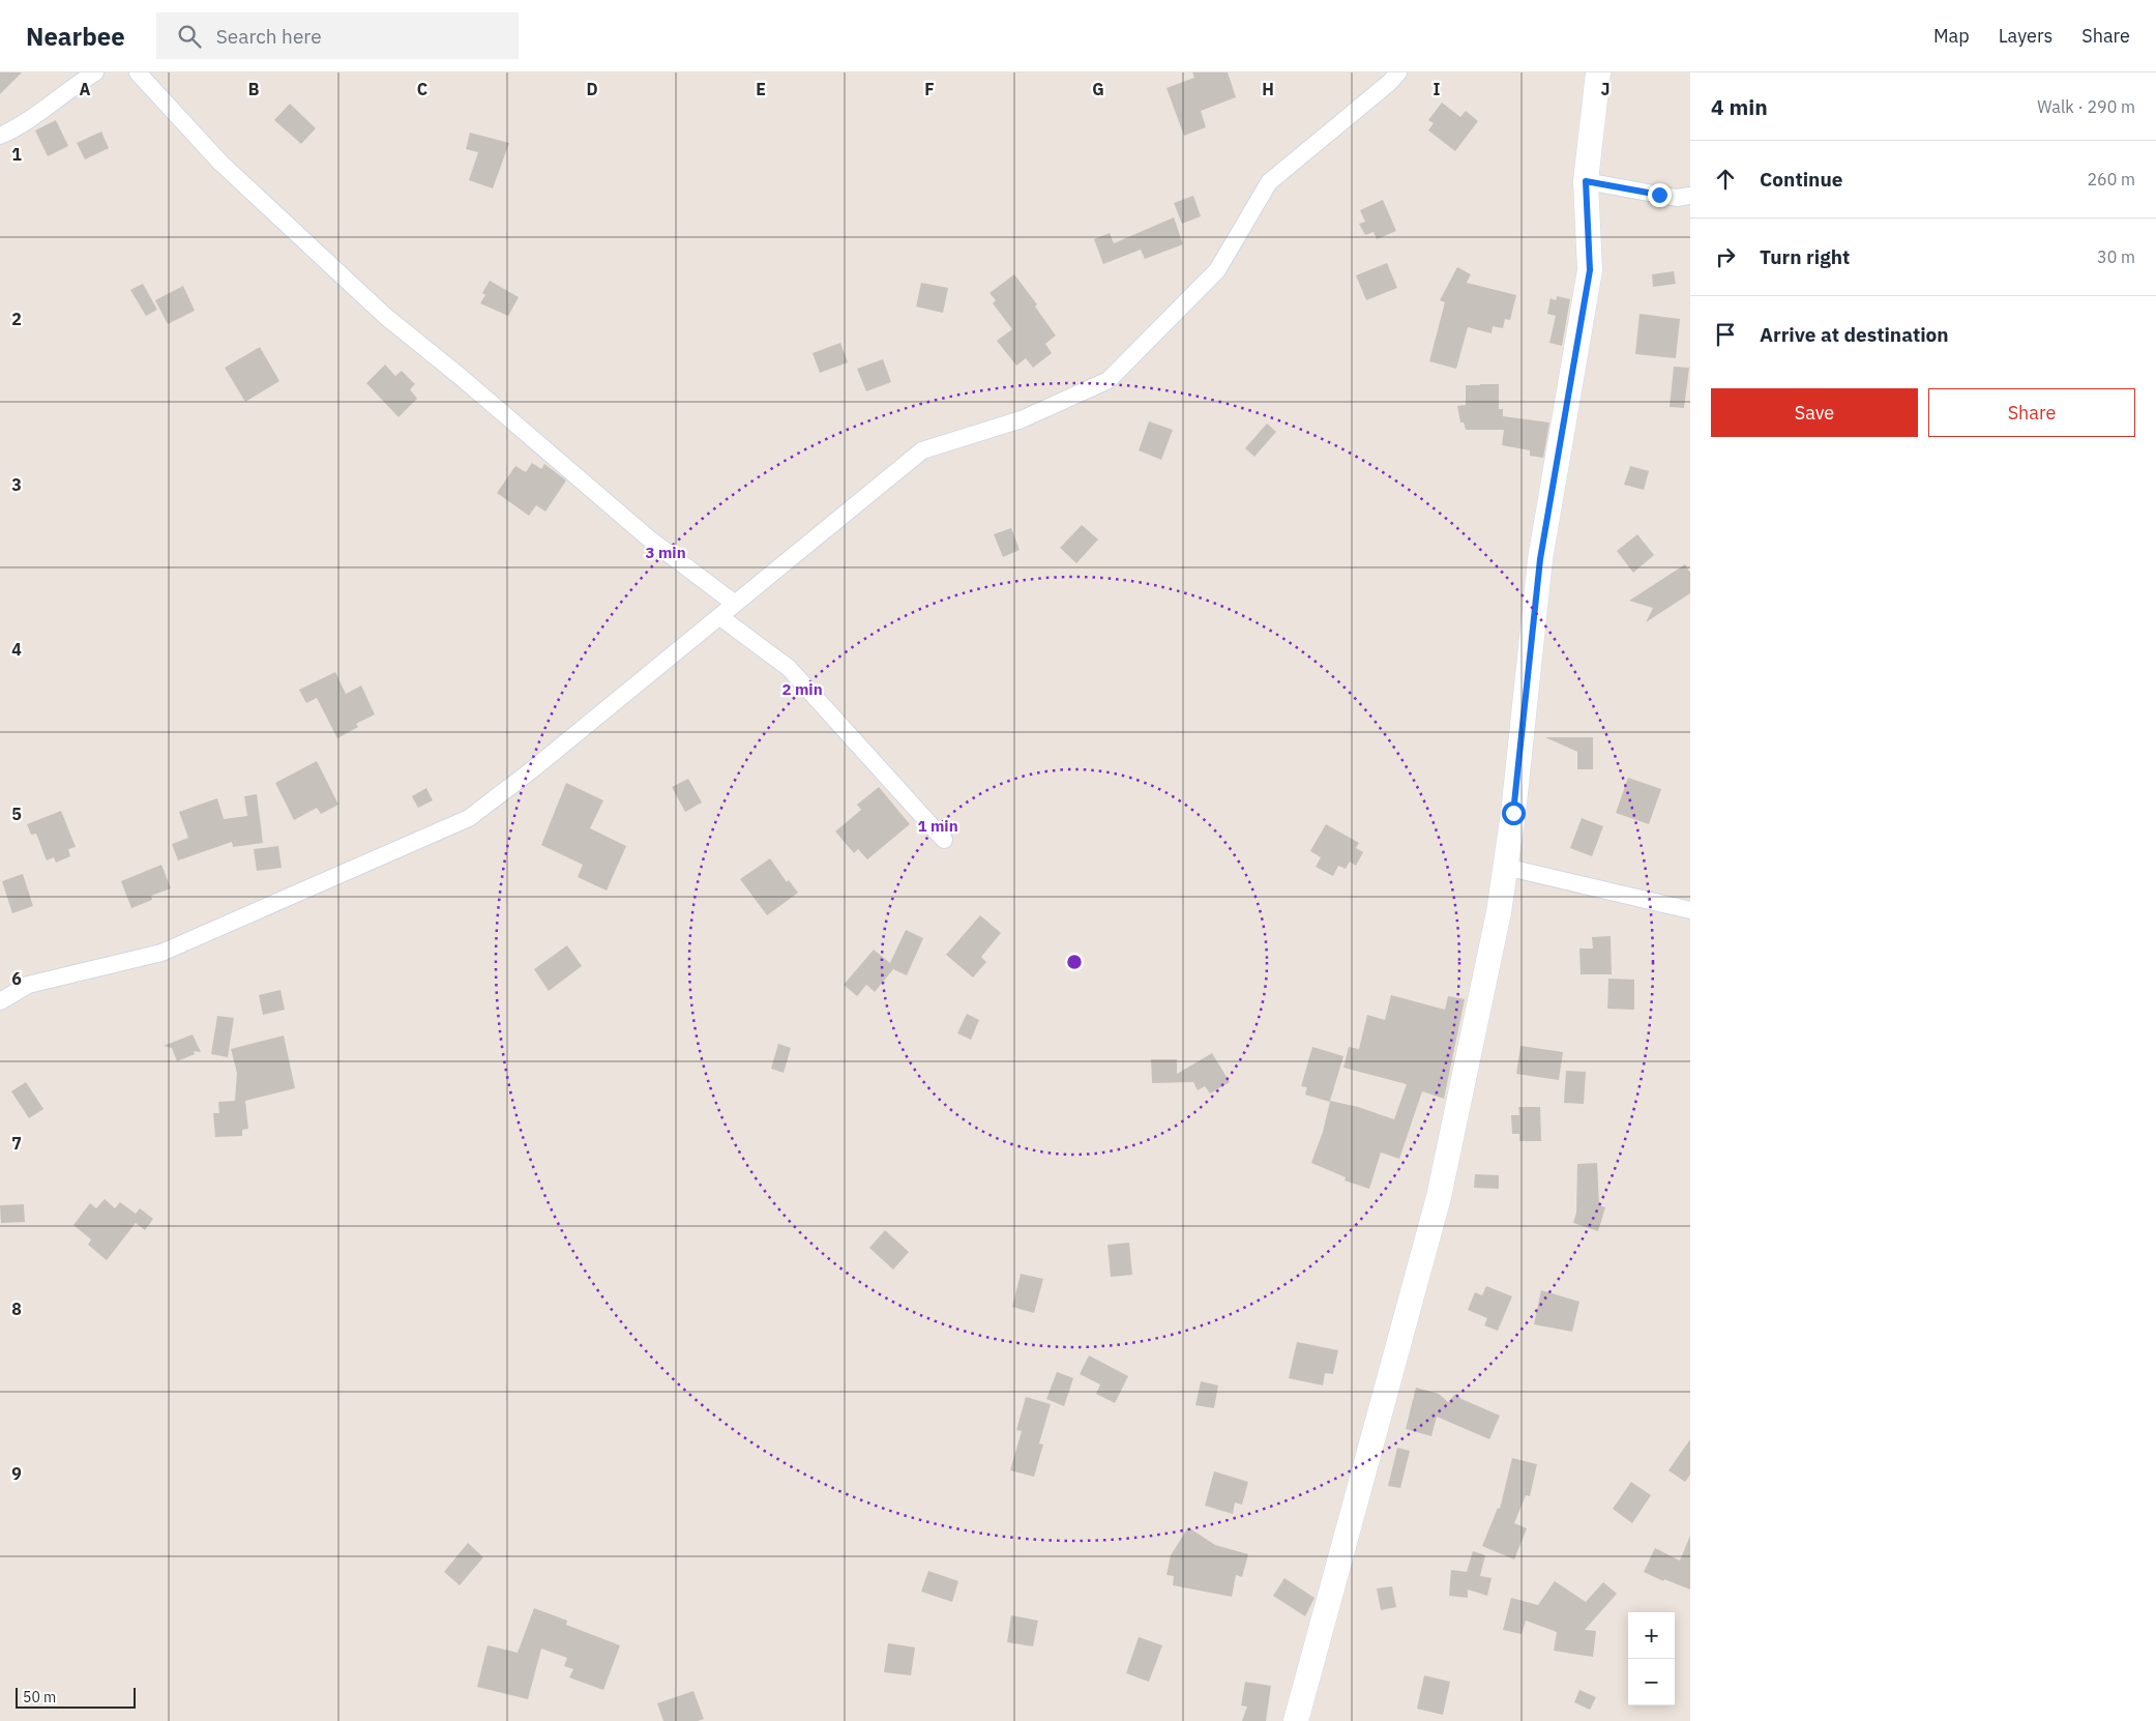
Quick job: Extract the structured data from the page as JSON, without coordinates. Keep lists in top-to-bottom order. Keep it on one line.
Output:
{"scale_bar":"50 m","page":{"header":"Nearbee","search":"Search here","nav":["Map","Layers","Share"],"heading":["4 min","Walk · 290 m"],"list":[["Continue","260 m"],["Turn right","30 m"],"Arrive at destination"],"buttons":["Save","Share"],"map_buttons":["+","−"],"scale":"50 m"},"grid":{"columns":["A","B","C","D","E","F","G","H","I","J"],"rows":["1","2","3","4","5","6","7","8","9"]},"rings":["3 min","2 min","1 min"]}
